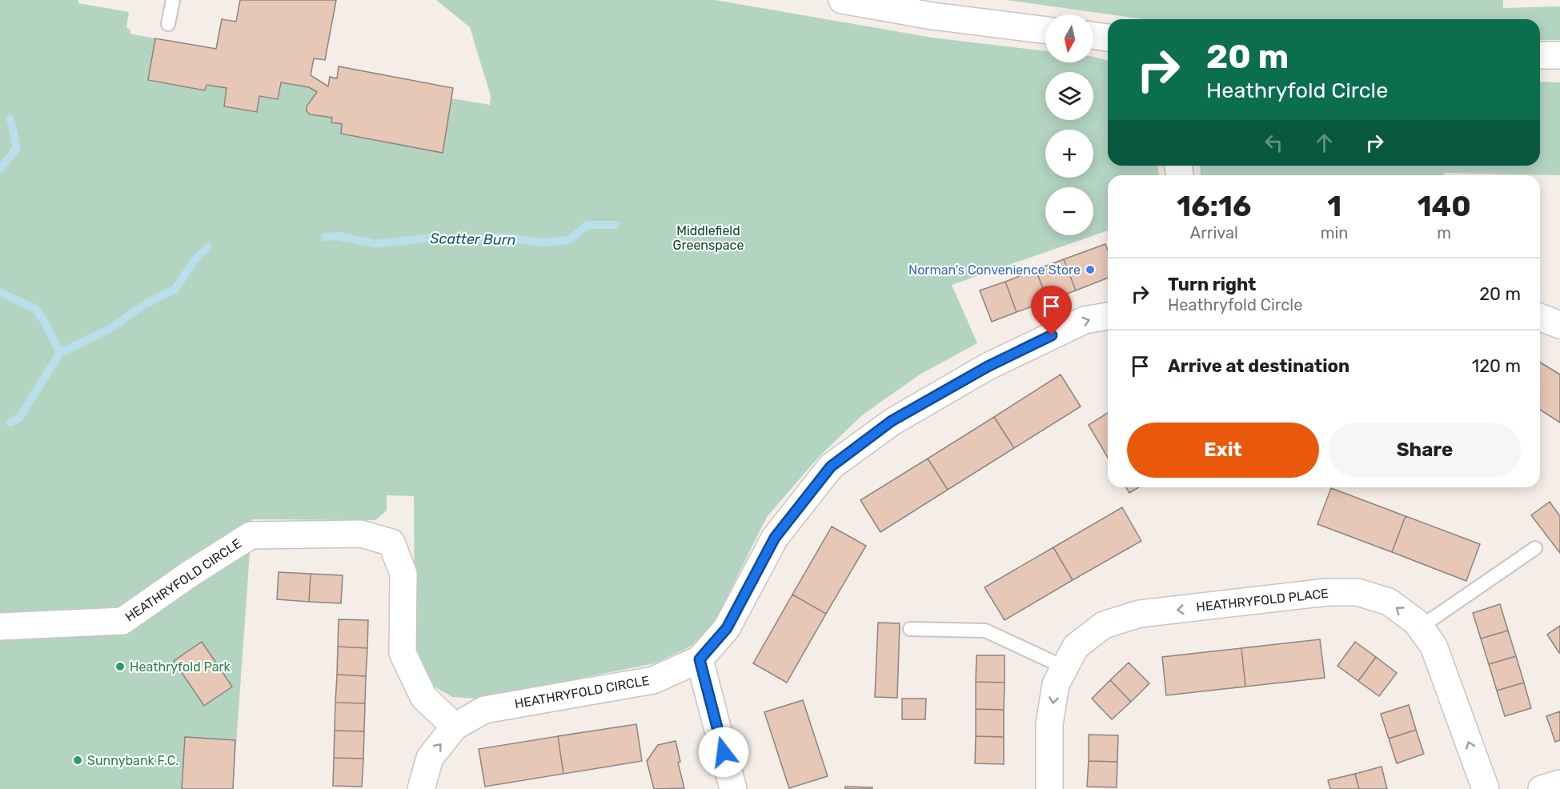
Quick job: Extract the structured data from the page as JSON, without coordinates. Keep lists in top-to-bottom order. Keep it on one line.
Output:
{"streets":{"street":["HEATHRYFOLD CIRCLE","HEATHRYFOLD PLACE"]},"one_way":["HEATHRYFOLD CIRCLE"],"water":["Scatter Burn"],"parks":["Middlefield Greenspace"],"places":["Norman's Convenience Store","Heathryfold Park","Sunnybank F.C."],"north":"bottom","page":{"map_buttons":["+","−"],"turn":["20 m","Heathryfold Circle"],"eta":["16:16","Arrival","1","min","140","m"],"list":[{"name":"Turn right","note":"Heathryfold Circle","value":"20 m"},{"name":"Arrive at destination","value":"120 m"}],"buttons":["Exit","Share"]}}
